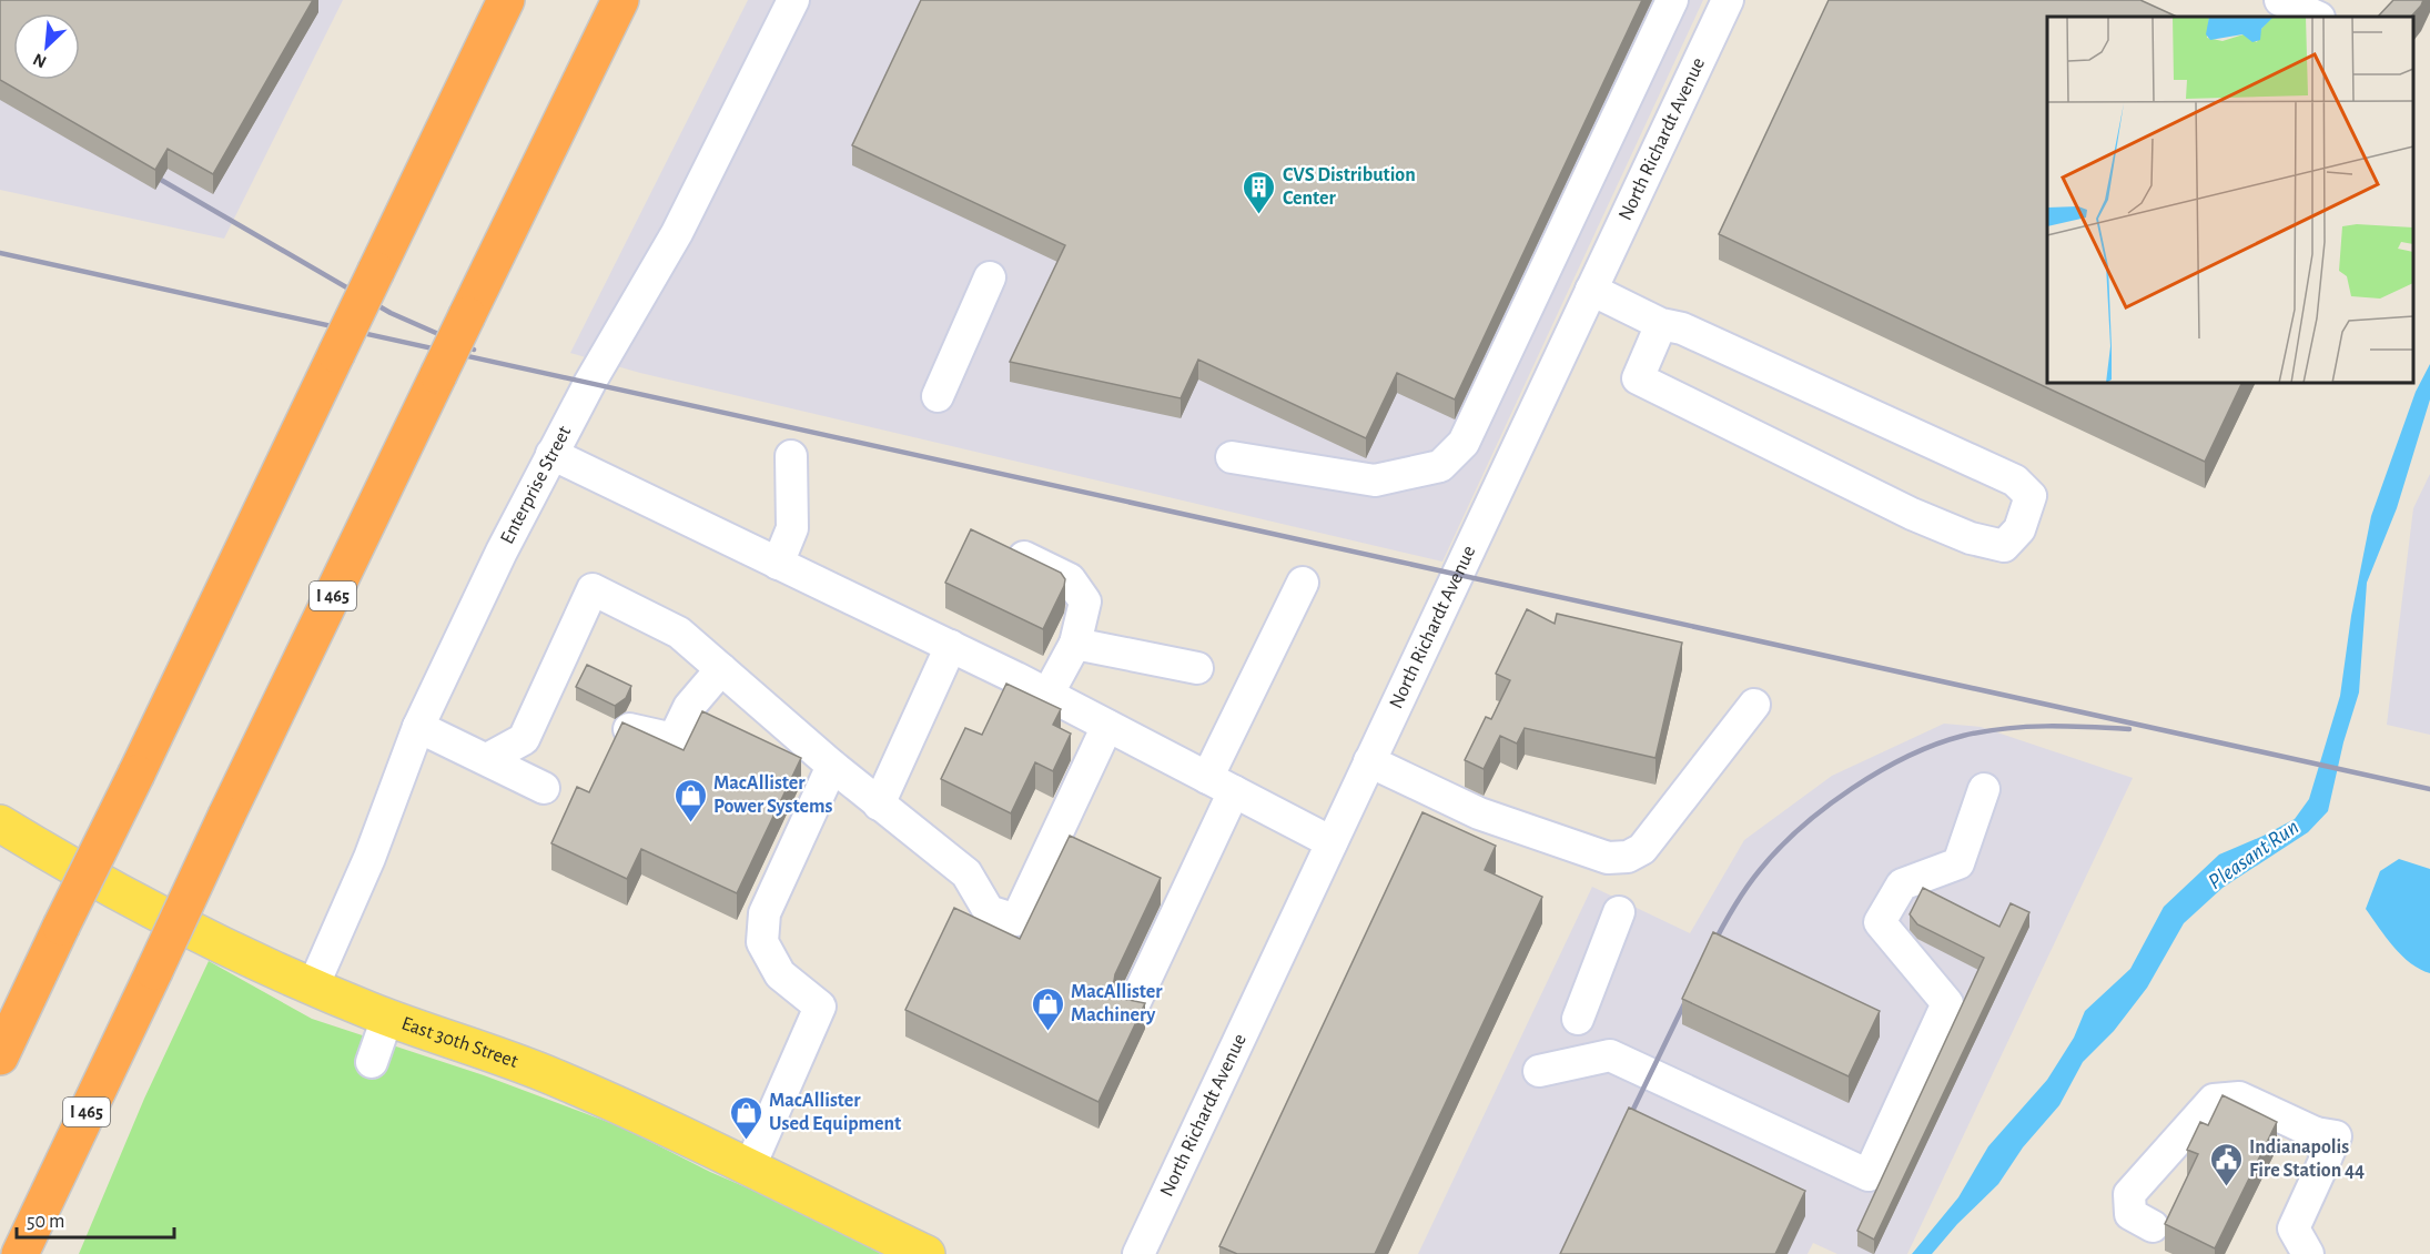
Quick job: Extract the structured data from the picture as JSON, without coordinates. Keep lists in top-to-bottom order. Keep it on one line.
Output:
{"streets":{"highway":["I 465"],"main road":["East 30th Street"],"street":["North Richardt Avenue","Enterprise Street"]},"crossings":[["Enterprise Street","East 30th Street"]],"water":["Pleasant Run"],"places":{"building":["CVS Distribution Center"],"shop":["MacAllister Power Systems","MacAllister Machinery","MacAllister Used Equipment"],"public building":["Indianapolis Fire Station 44"]},"scale_bar":"50 m","north":"bottom left"}
